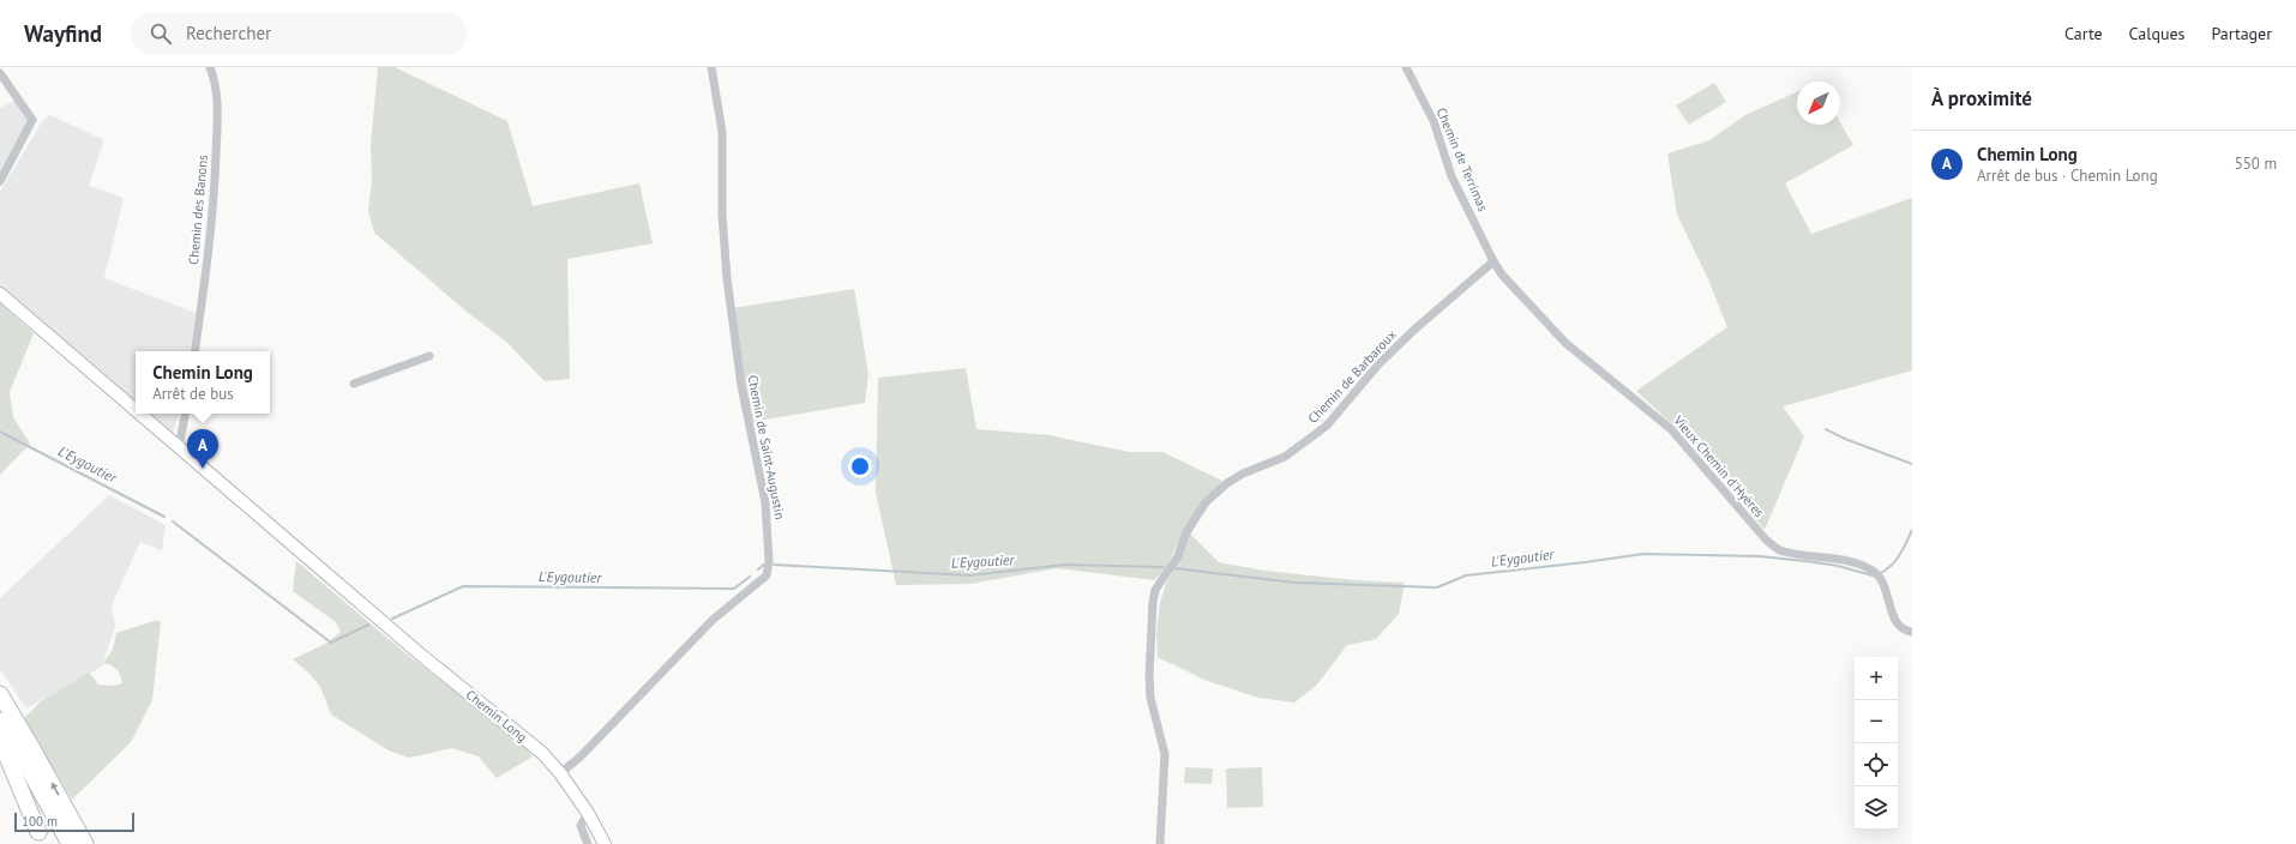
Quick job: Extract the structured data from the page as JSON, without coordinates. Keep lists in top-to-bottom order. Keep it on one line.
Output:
{"streets":{"main road":["Chemin Long"],"street":["Chemin de Terrimas","Chemin des Banons","Chemin de Barbaroux","Chemin de Saint-Augustin","Vieux Chemin d'Hyères"]},"crossings":[["Chemin de Terrimas","Chemin de Barbaroux"],["Chemin de Terrimas","Vieux Chemin d'Hyères"],["Chemin de Barbaroux","Vieux Chemin d'Hyères"],["Chemin de Saint-Augustin","Chemin Long"]],"water":["L'Eygoutier"],"scale_bar":"100 m","north":"bottom left","page":{"header":"Wayfind","search":"Rechercher","nav":["Carte","Calques","Partager"],"heading":"À proximité","list":[{"mark":"A","name":"Chemin Long","note":"Arrêt de bus · Chemin Long","value":"550 m"}],"popup":["Chemin Long","Arrêt de bus"],"pins":"A","map_buttons":["+","−"],"scale":"100 m"}}
